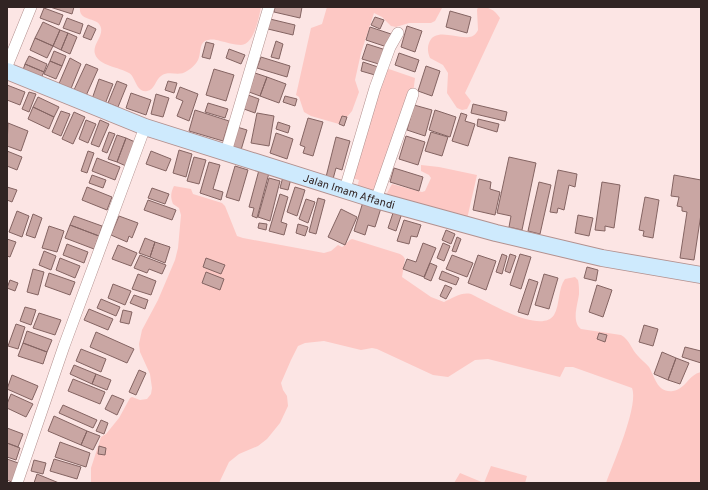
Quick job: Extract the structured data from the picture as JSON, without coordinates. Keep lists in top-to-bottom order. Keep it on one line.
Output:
{"streets":{"street":["Jalan Imam Affandi"]}}
